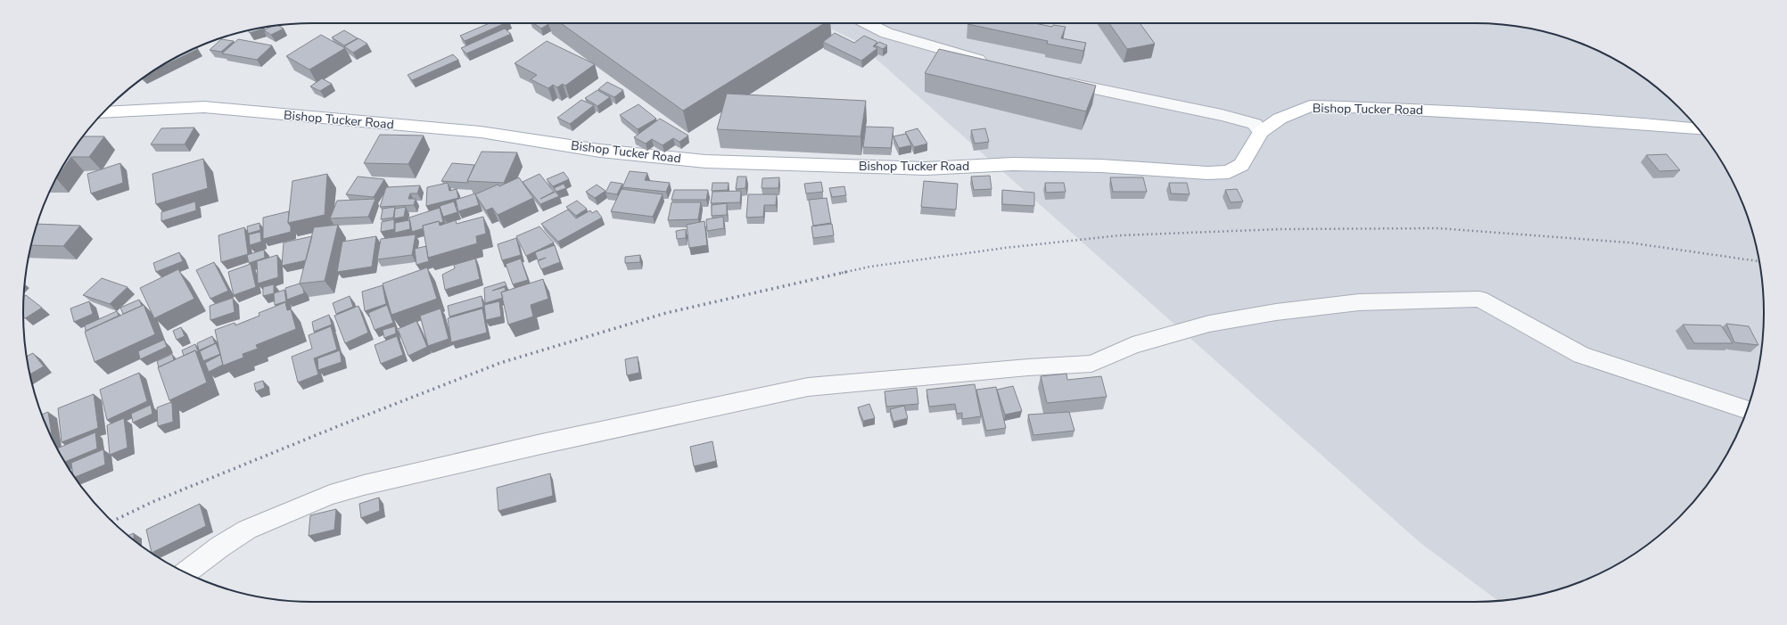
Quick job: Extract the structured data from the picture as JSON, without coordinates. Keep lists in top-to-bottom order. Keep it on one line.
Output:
{"streets":{"main road":["Bishop Tucker Road"]}}
